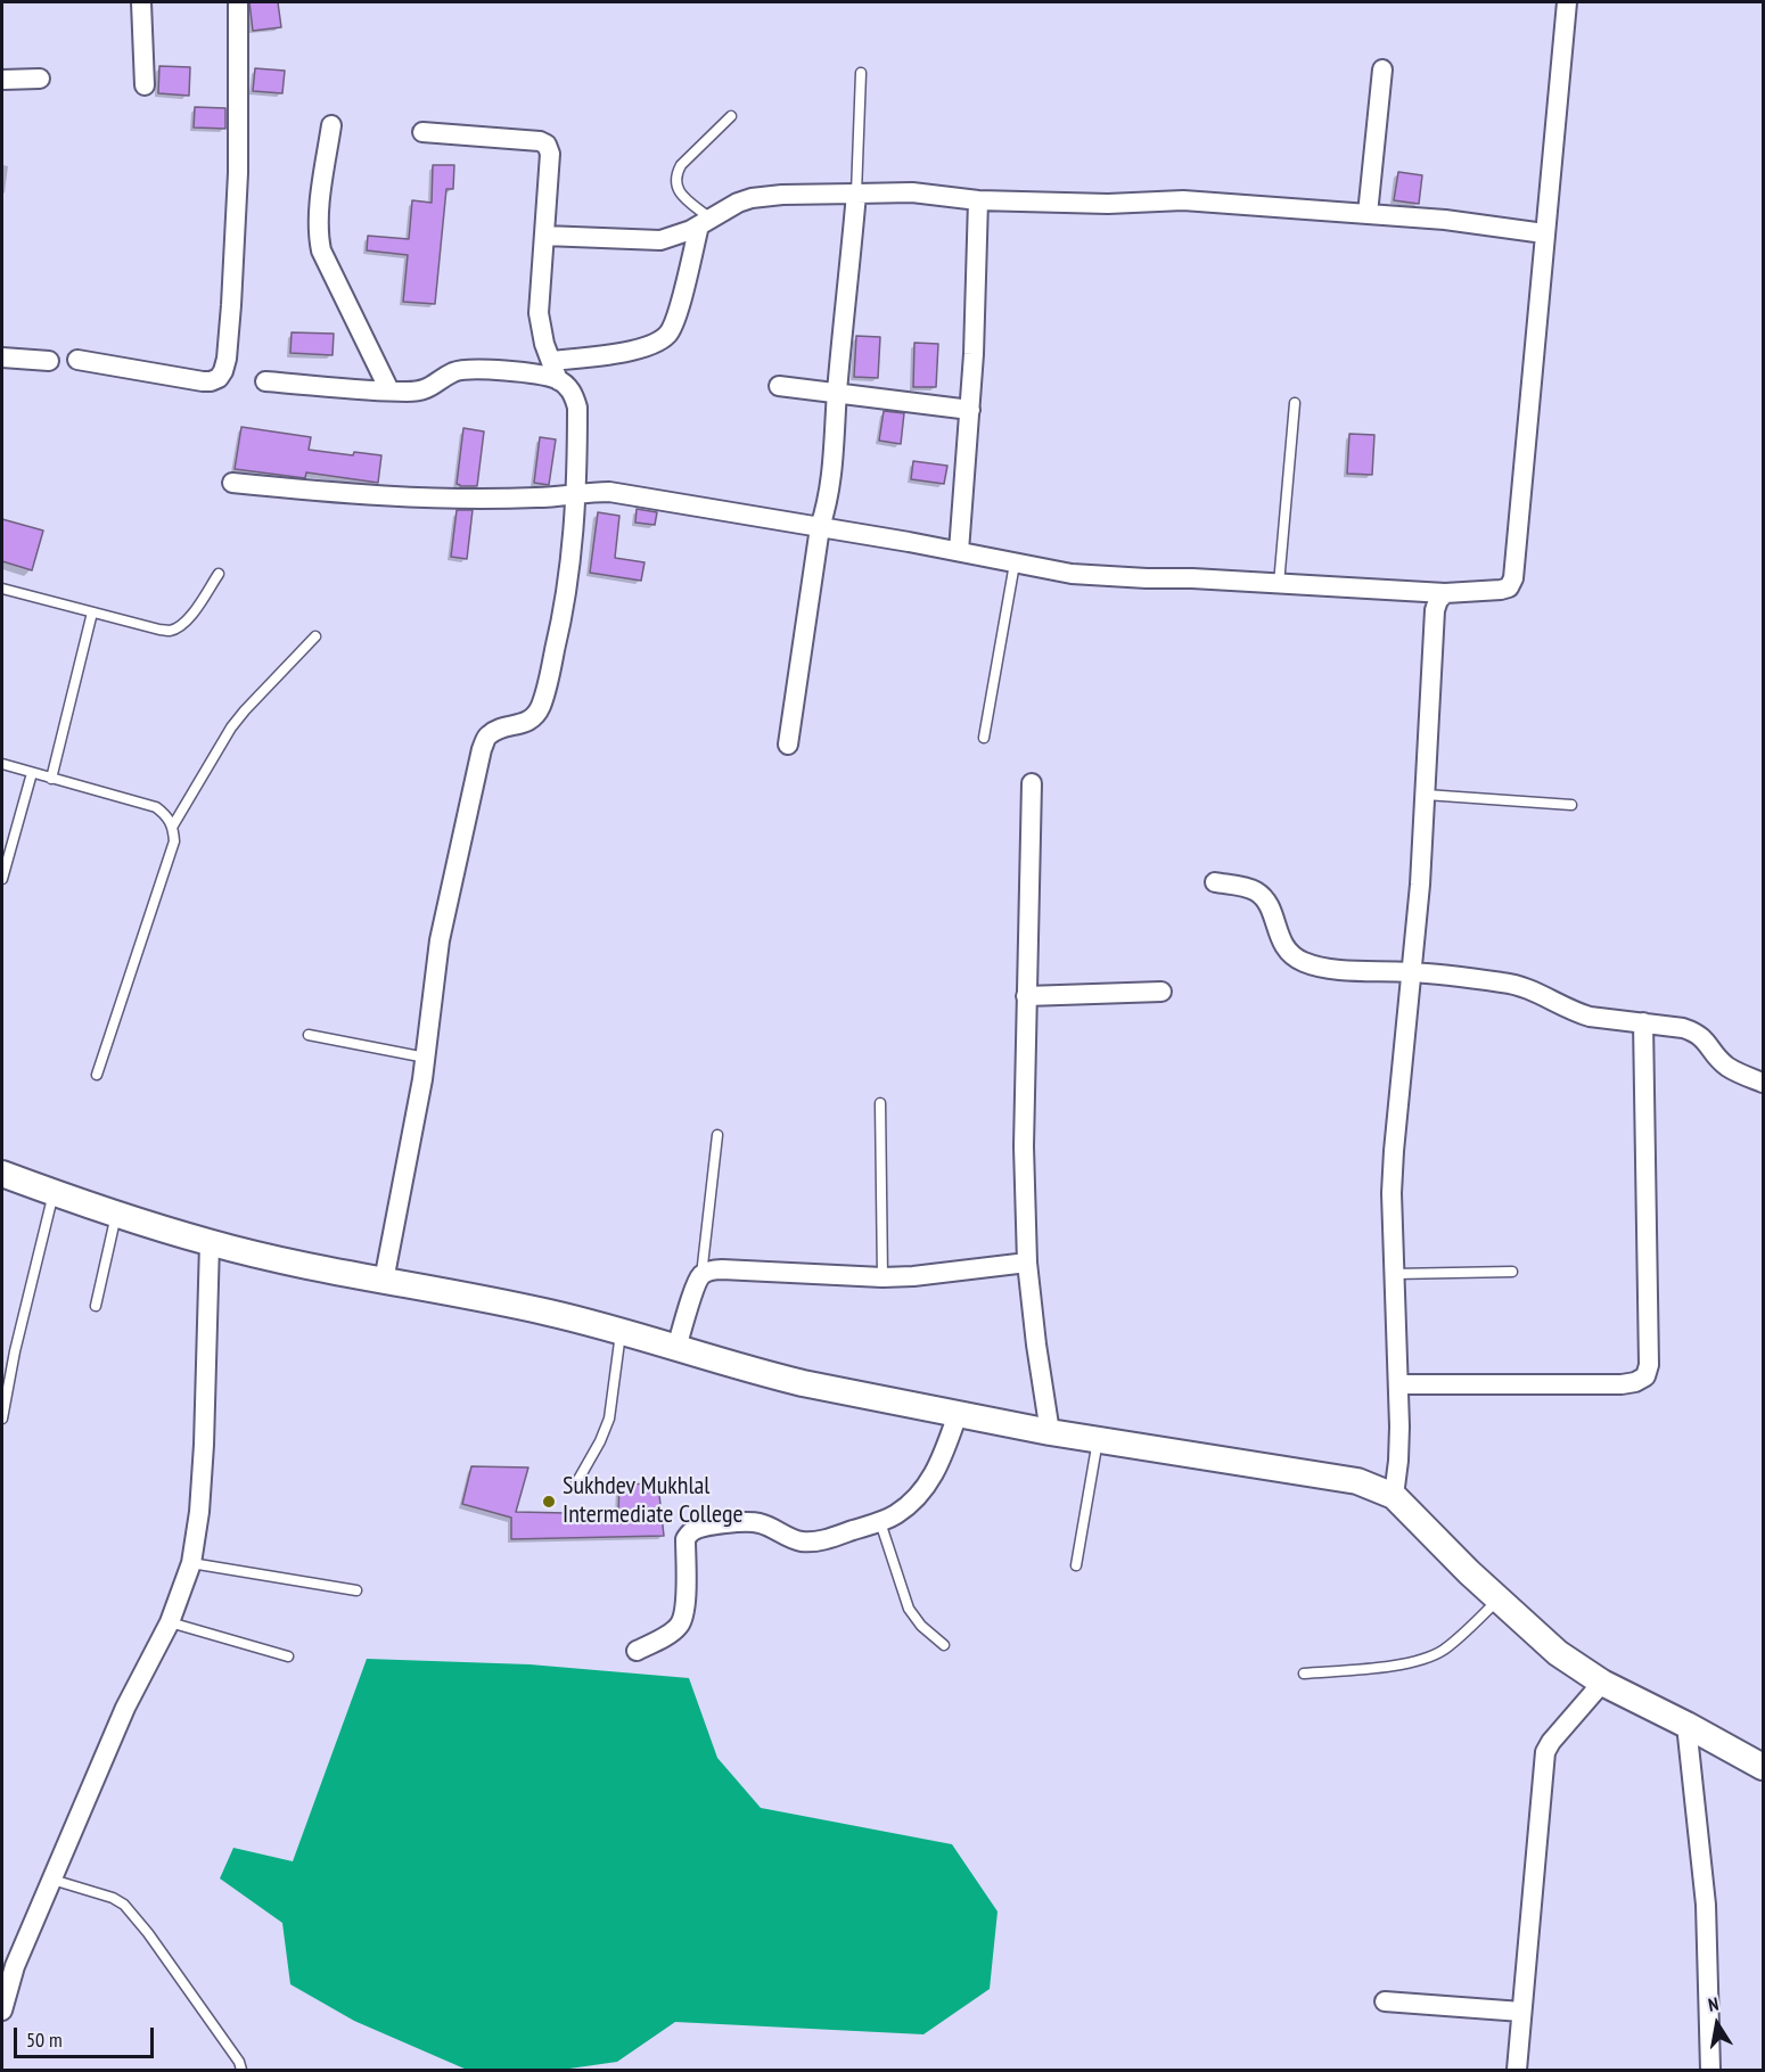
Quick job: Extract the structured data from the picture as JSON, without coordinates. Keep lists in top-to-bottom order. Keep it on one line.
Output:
{"places":["Sukhdev Mukhlal Intermediate College"],"scale_bar":"50 m","north":"top"}
